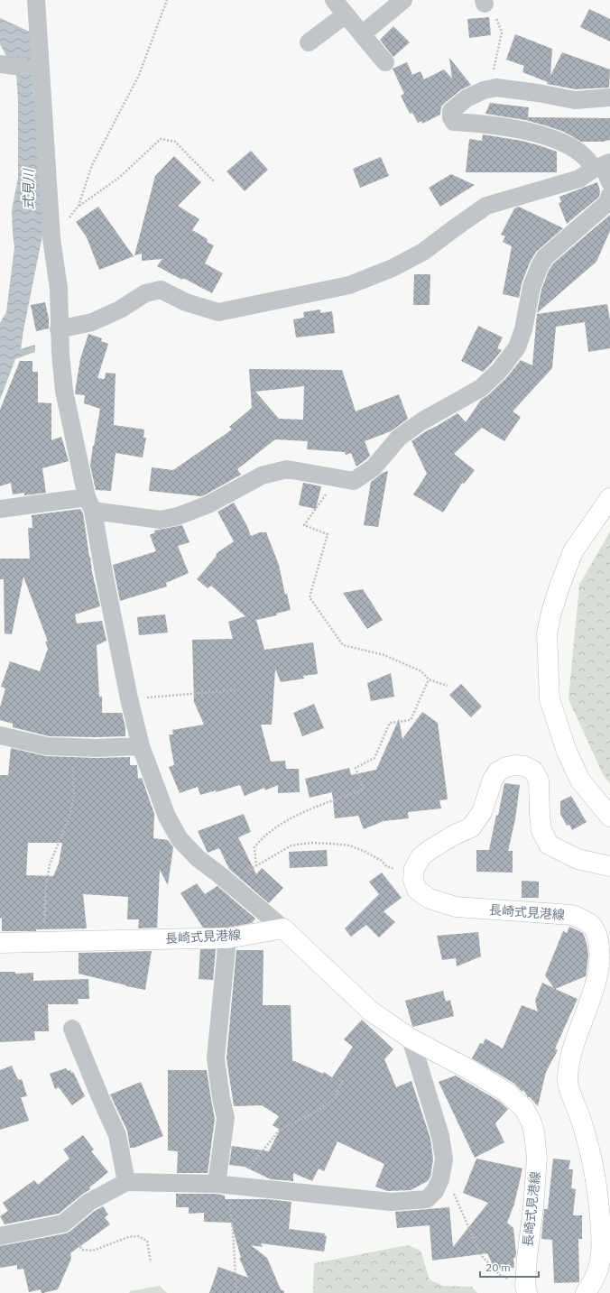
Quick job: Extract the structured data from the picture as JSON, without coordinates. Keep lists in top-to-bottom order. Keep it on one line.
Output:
{"streets":{"main road":["長崎式見港線"]},"water":["式見川"],"scale_bar":"20 m"}
